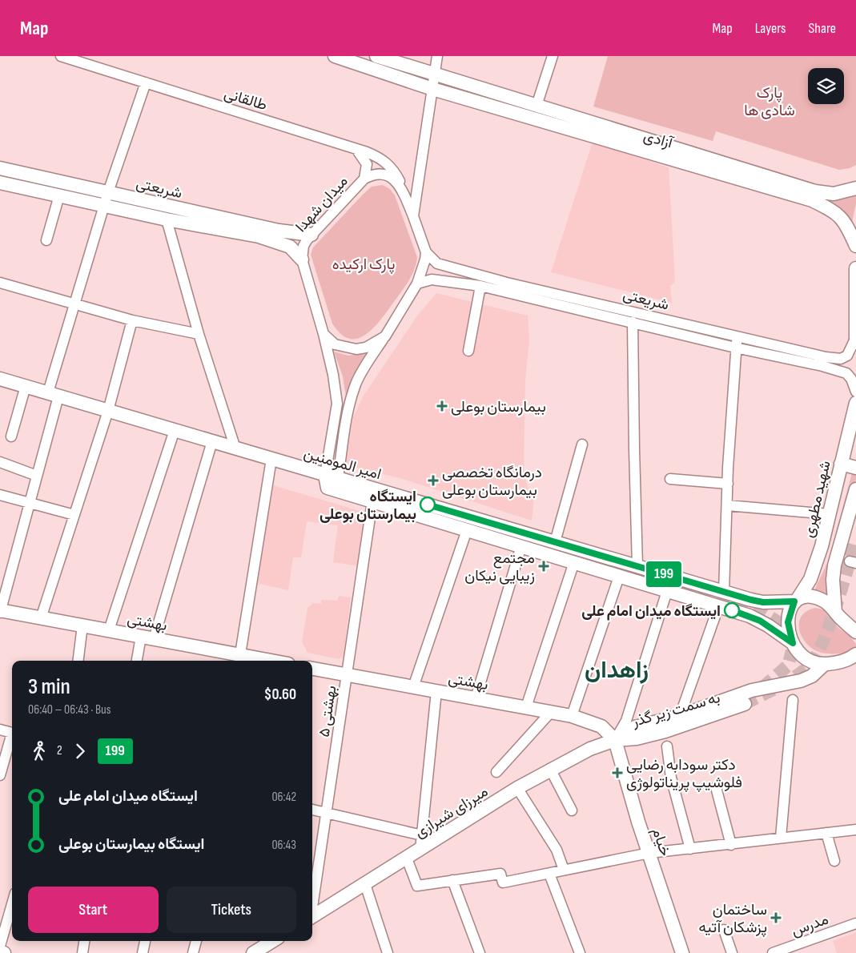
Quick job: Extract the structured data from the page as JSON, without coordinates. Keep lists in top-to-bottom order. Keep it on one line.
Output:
{"streets":{"main road":["آزادی","شریعتی","امیر المومنین","شهید مطهری","بهشتی","به سمت زیر گذر","میرزای شیرازی","خیام"],"street":["طالقانی","میدان شهدا","بهشتی ۵","مدرس"]},"crossings":[["طالقانی","میدان شهدا"],["شریعتی","میدان شهدا"],["امیر المومنین","شهید مطهری"],["بهشتی","به سمت زیر گذر"],["بهشتی","بهشتی ۵"],["بهشتی","میرزای شیرازی"],["بهشتی","خیام"],["به سمت زیر گذر","میرزای شیرازی"],["به سمت زیر گذر","خیام"],["میرزای شیرازی","خیام"]],"districts":["زاهدان"],"parks":["پارک شادی ها","پارک ارکیده"],"places":{"health":["بیمارستان بوعلی","درمانگاه تخصصی بیمارستان بوعلی","مجتمع زیبایی نیکان","دکتر سودابه رضایی فلوشیپ پریناتولوژی","ساختمان پزشکان آتیه"],"other":["ایستگاه بیمارستان بوعلی","ایستگاه میدان امام علی"]},"lines":["bus line 199"],"page":{"header":"Map","nav":["Map","Layers","Share"],"on_map":"199","heading":["3 min","06:40 – 06:43 · Bus","$0.60"],"legs":["2","199"],"list":[{"name":"ایستگاه میدان امام علی","value":"06:42"},{"name":"ایستگاه بیمارستان بوعلی","value":"06:43"}],"buttons":["Start","Tickets"]}}
